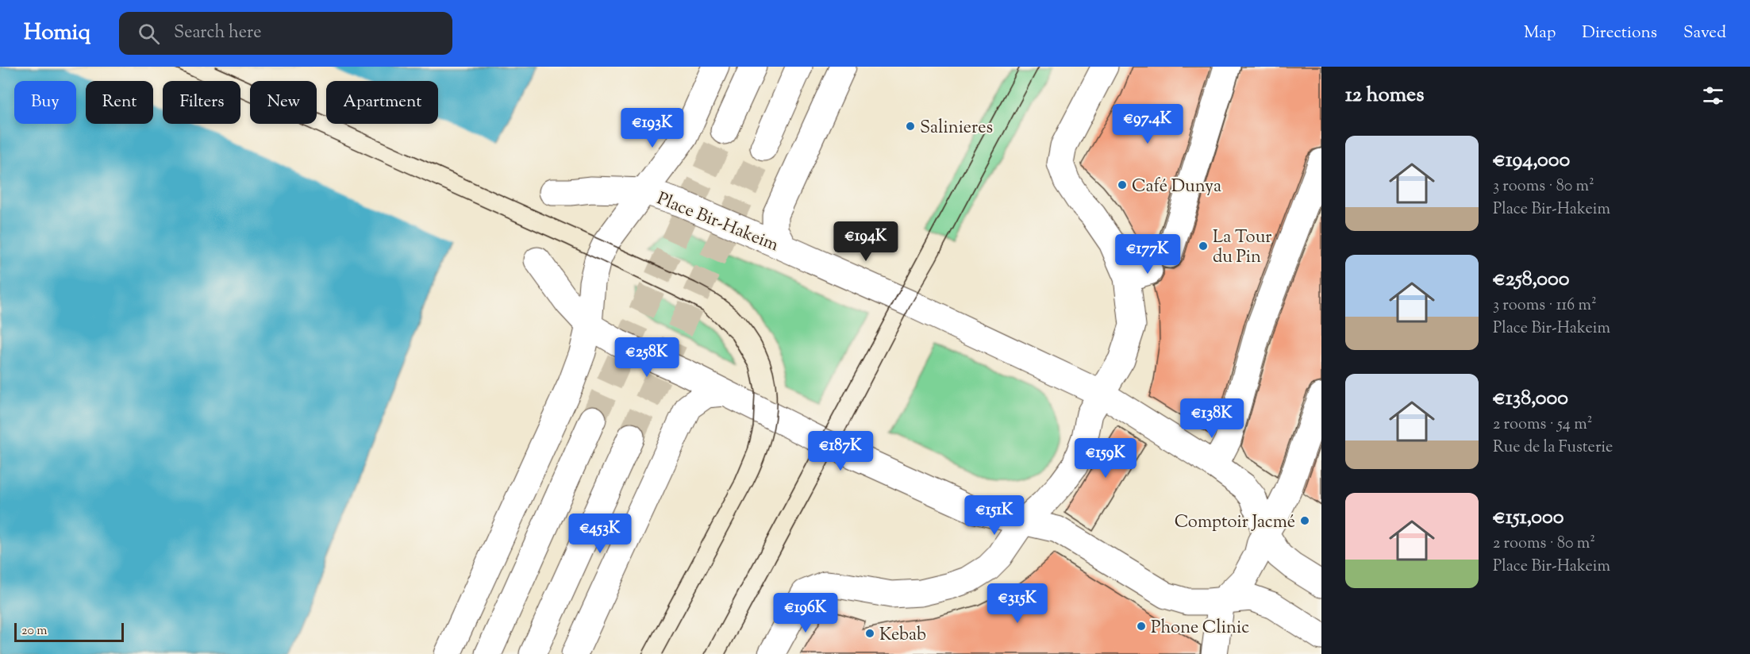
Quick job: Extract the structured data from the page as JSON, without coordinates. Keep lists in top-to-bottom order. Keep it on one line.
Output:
{"streets":{"main road":["Place Bir-Hakeim"]},"places":["Salinieres","Café Dunya","La Tour du Pin","Comptoir Jacmé","Phone Clinic","Kebab"],"scale_bar":"20 m","page":{"header":"Homiq","search":"Search here","nav":["Map","Directions","Saved"],"heading":"12 homes","chip":["Buy","Rent","Filters","New","Apartment"],"price":["€97.4K","€193K","€194K","€177K","€258K","€138K","€187K","€159K","€151K","€453K","€315K","€196K"],"list":[{"name":"€194,000","note":"3 rooms · 80 m² · Place Bir-Hakeim"},{"name":"€258,000","note":"3 rooms · 116 m² · Place Bir-Hakeim"},{"name":"€138,000","note":"2 rooms · 54 m² · Rue de la Fusterie"},{"name":"€151,000","note":"2 rooms · 80 m² · Place Bir-Hakeim"}],"scale":"20 m"}}
